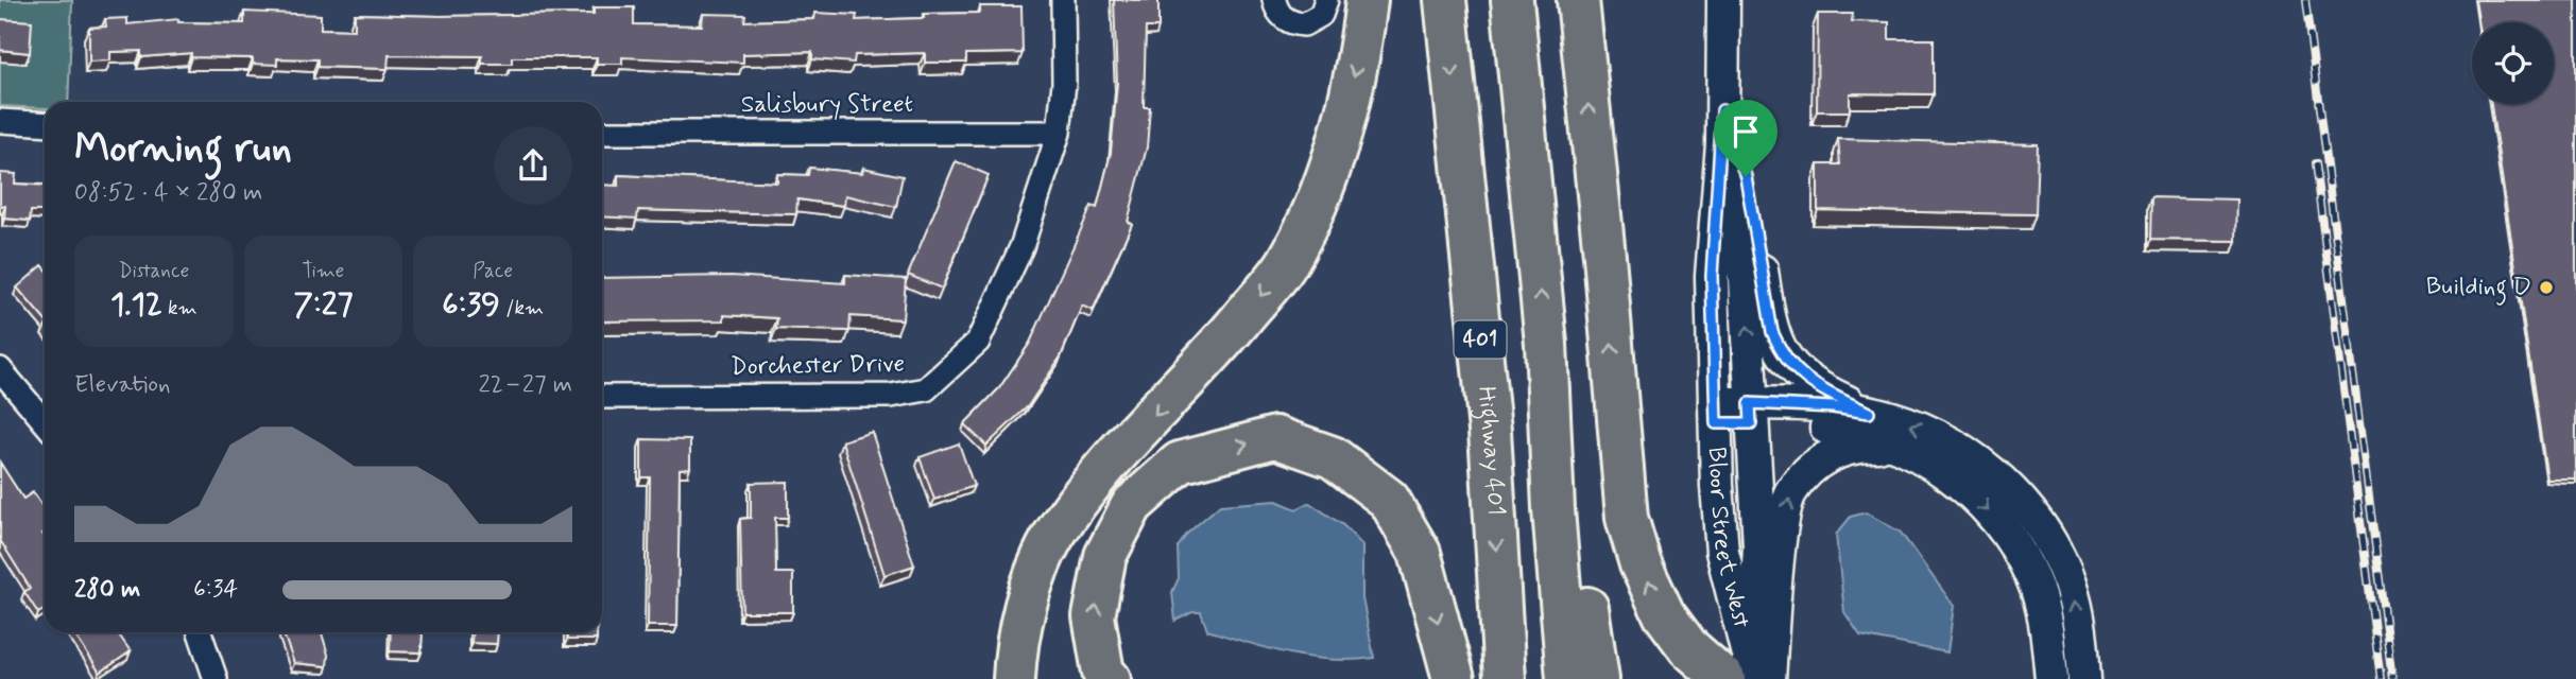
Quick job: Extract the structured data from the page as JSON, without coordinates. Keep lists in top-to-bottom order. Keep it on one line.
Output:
{"streets":{"highway":["401","Highway 401"],"main road":["Bloor Street West"],"street":["Salisbury Street","Dorchester Drive"]},"crossings":[["Salisbury Street","Dorchester Drive"]],"places":["Building D"],"page":{"heading":["Morning run","08:52 · 4 × 280 m"],"stats":[["Distance","1.12 km"],["Time","7:27"],["Pace","6:39 /km"]],"chart":["Elevation","22–27 m"],"list":[{"name":"280 m","note":"6:34"}]}}
